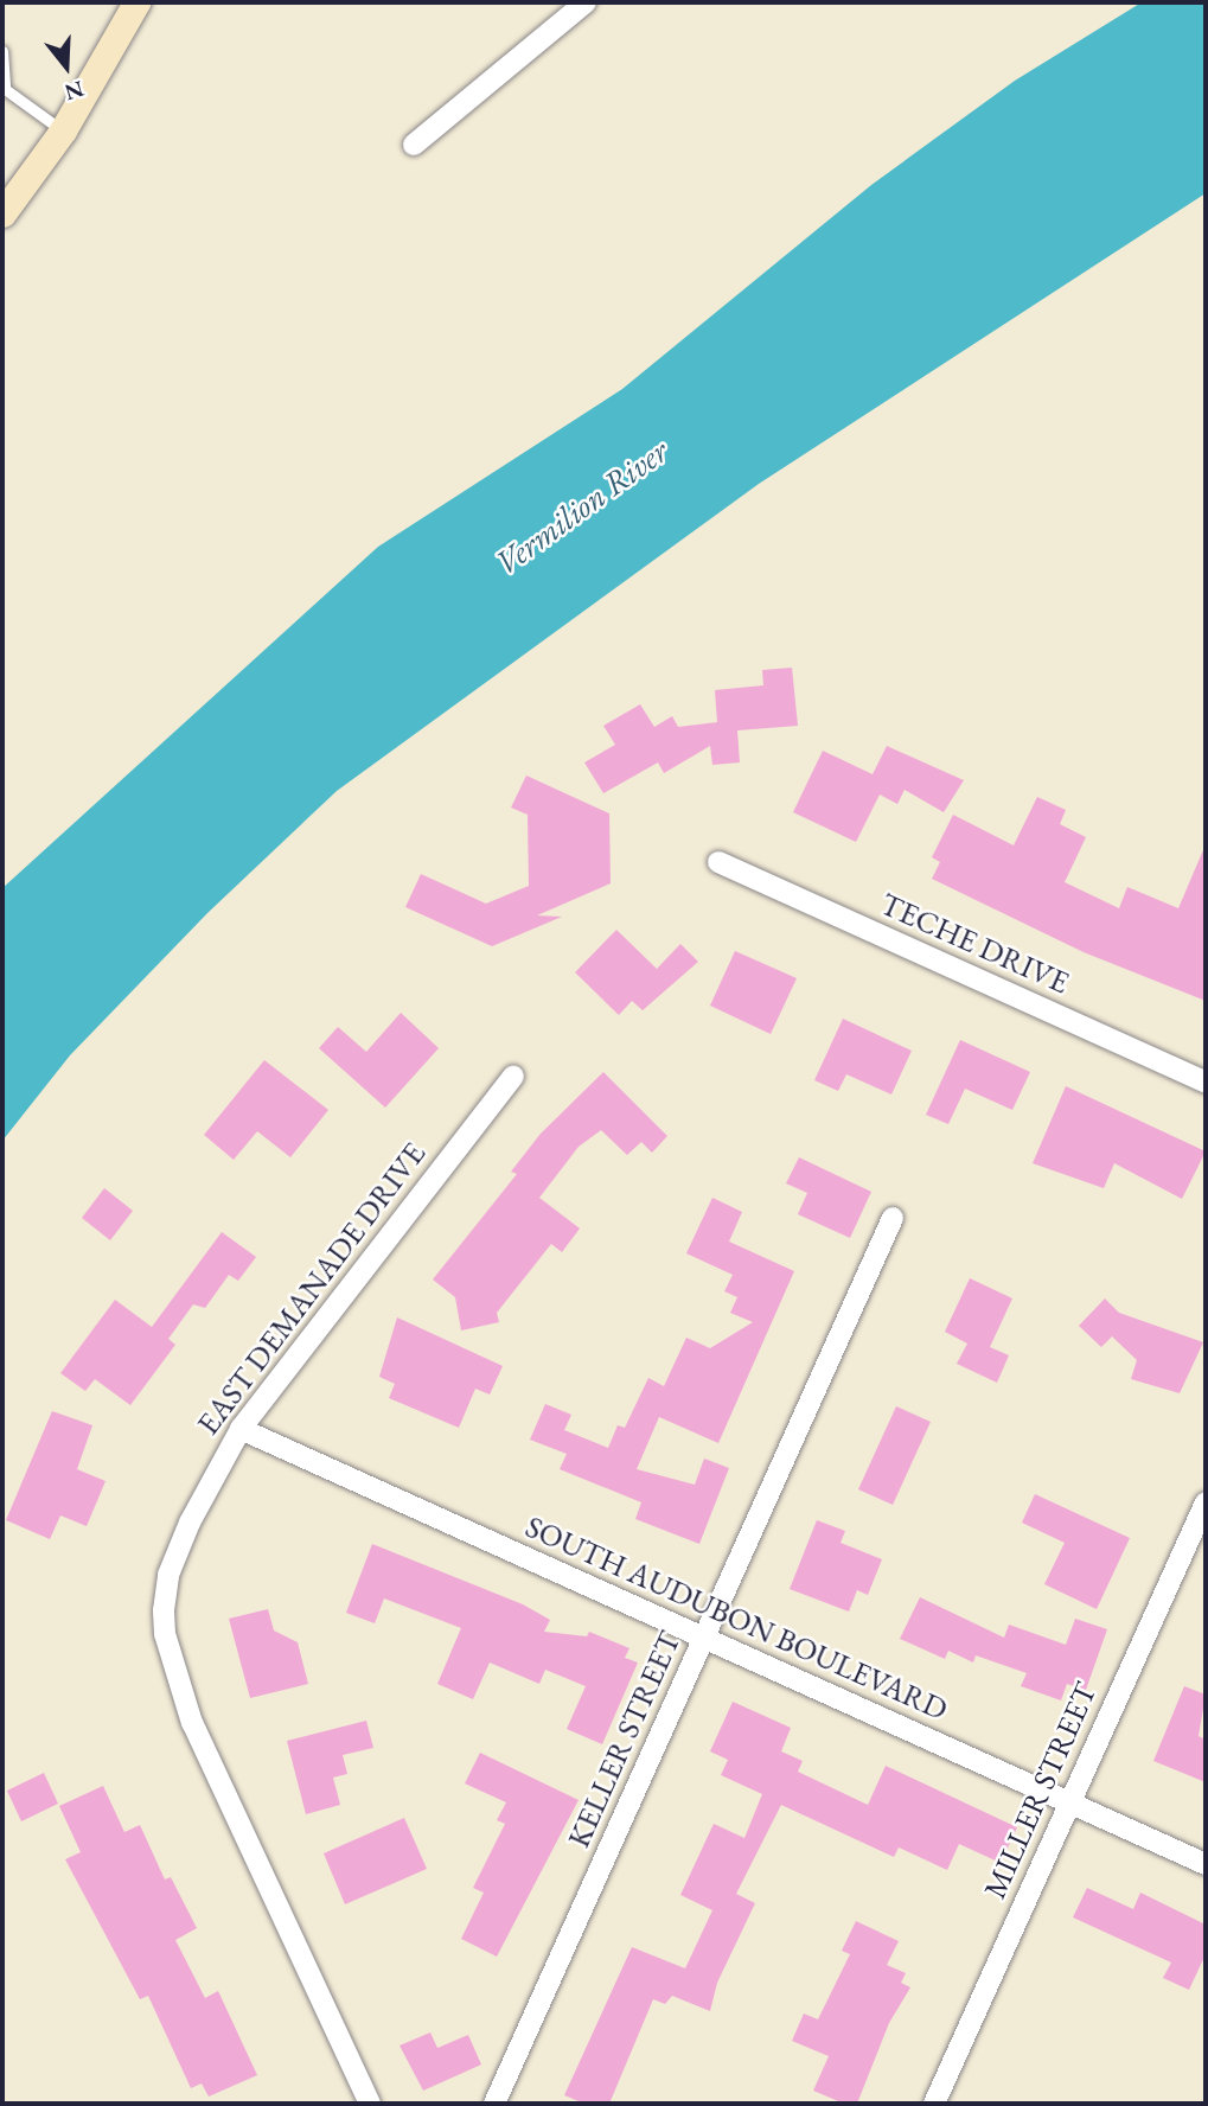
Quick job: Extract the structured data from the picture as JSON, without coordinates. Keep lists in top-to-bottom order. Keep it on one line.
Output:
{"streets":{"street":["TECHE DRIVE","EAST DEMANADE DRIVE","SOUTH AUDUBON BOULEVARD","KELLER STREET","MILLER STREET"]},"crossings":[["EAST DEMANADE DRIVE","SOUTH AUDUBON BOULEVARD"],["SOUTH AUDUBON BOULEVARD","KELLER STREET"],["SOUTH AUDUBON BOULEVARD","MILLER STREET"]],"water":["Vermilion River"],"north":"bottom"}
